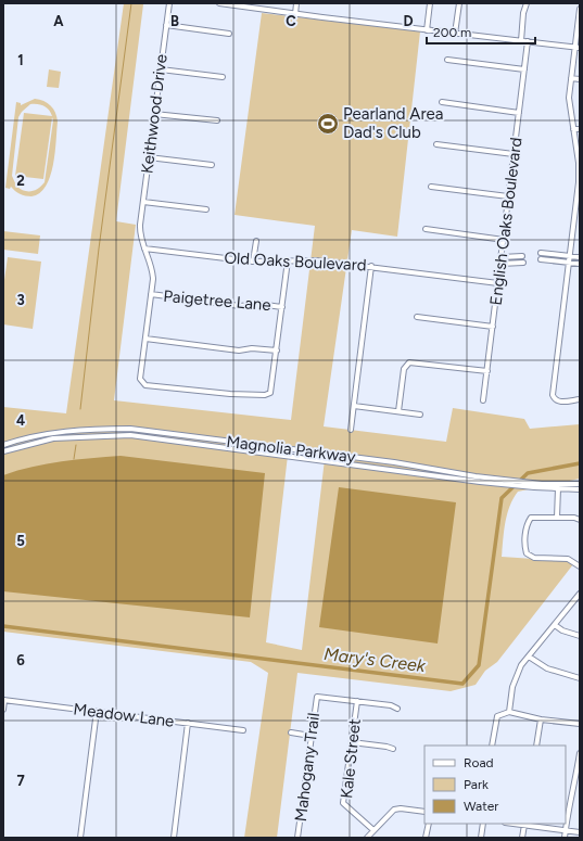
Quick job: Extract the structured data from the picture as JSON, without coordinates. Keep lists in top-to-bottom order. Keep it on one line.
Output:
{"streets":{"street":["Keithwood Drive","English Oaks Boulevard","Old Oaks Boulevard","Paigetree Lane","Magnolia Parkway","Meadow Lane","Kale Street","Mahogany Trail"]},"crossings":[["Keithwood Drive","Old Oaks Boulevard"],["Keithwood Drive","Paigetree Lane"],["English Oaks Boulevard","Old Oaks Boulevard"],["Kale Street","Mahogany Trail"]],"water":["Mary's Creek"],"places":{"sports":["Pearland Area Dad's Club"]},"legend":["Road","Park","Water"],"scale_bar":"200 m","grid":{"columns":["A","B","C","D"],"rows":["1","2","3","4","5","6","7"]}}
